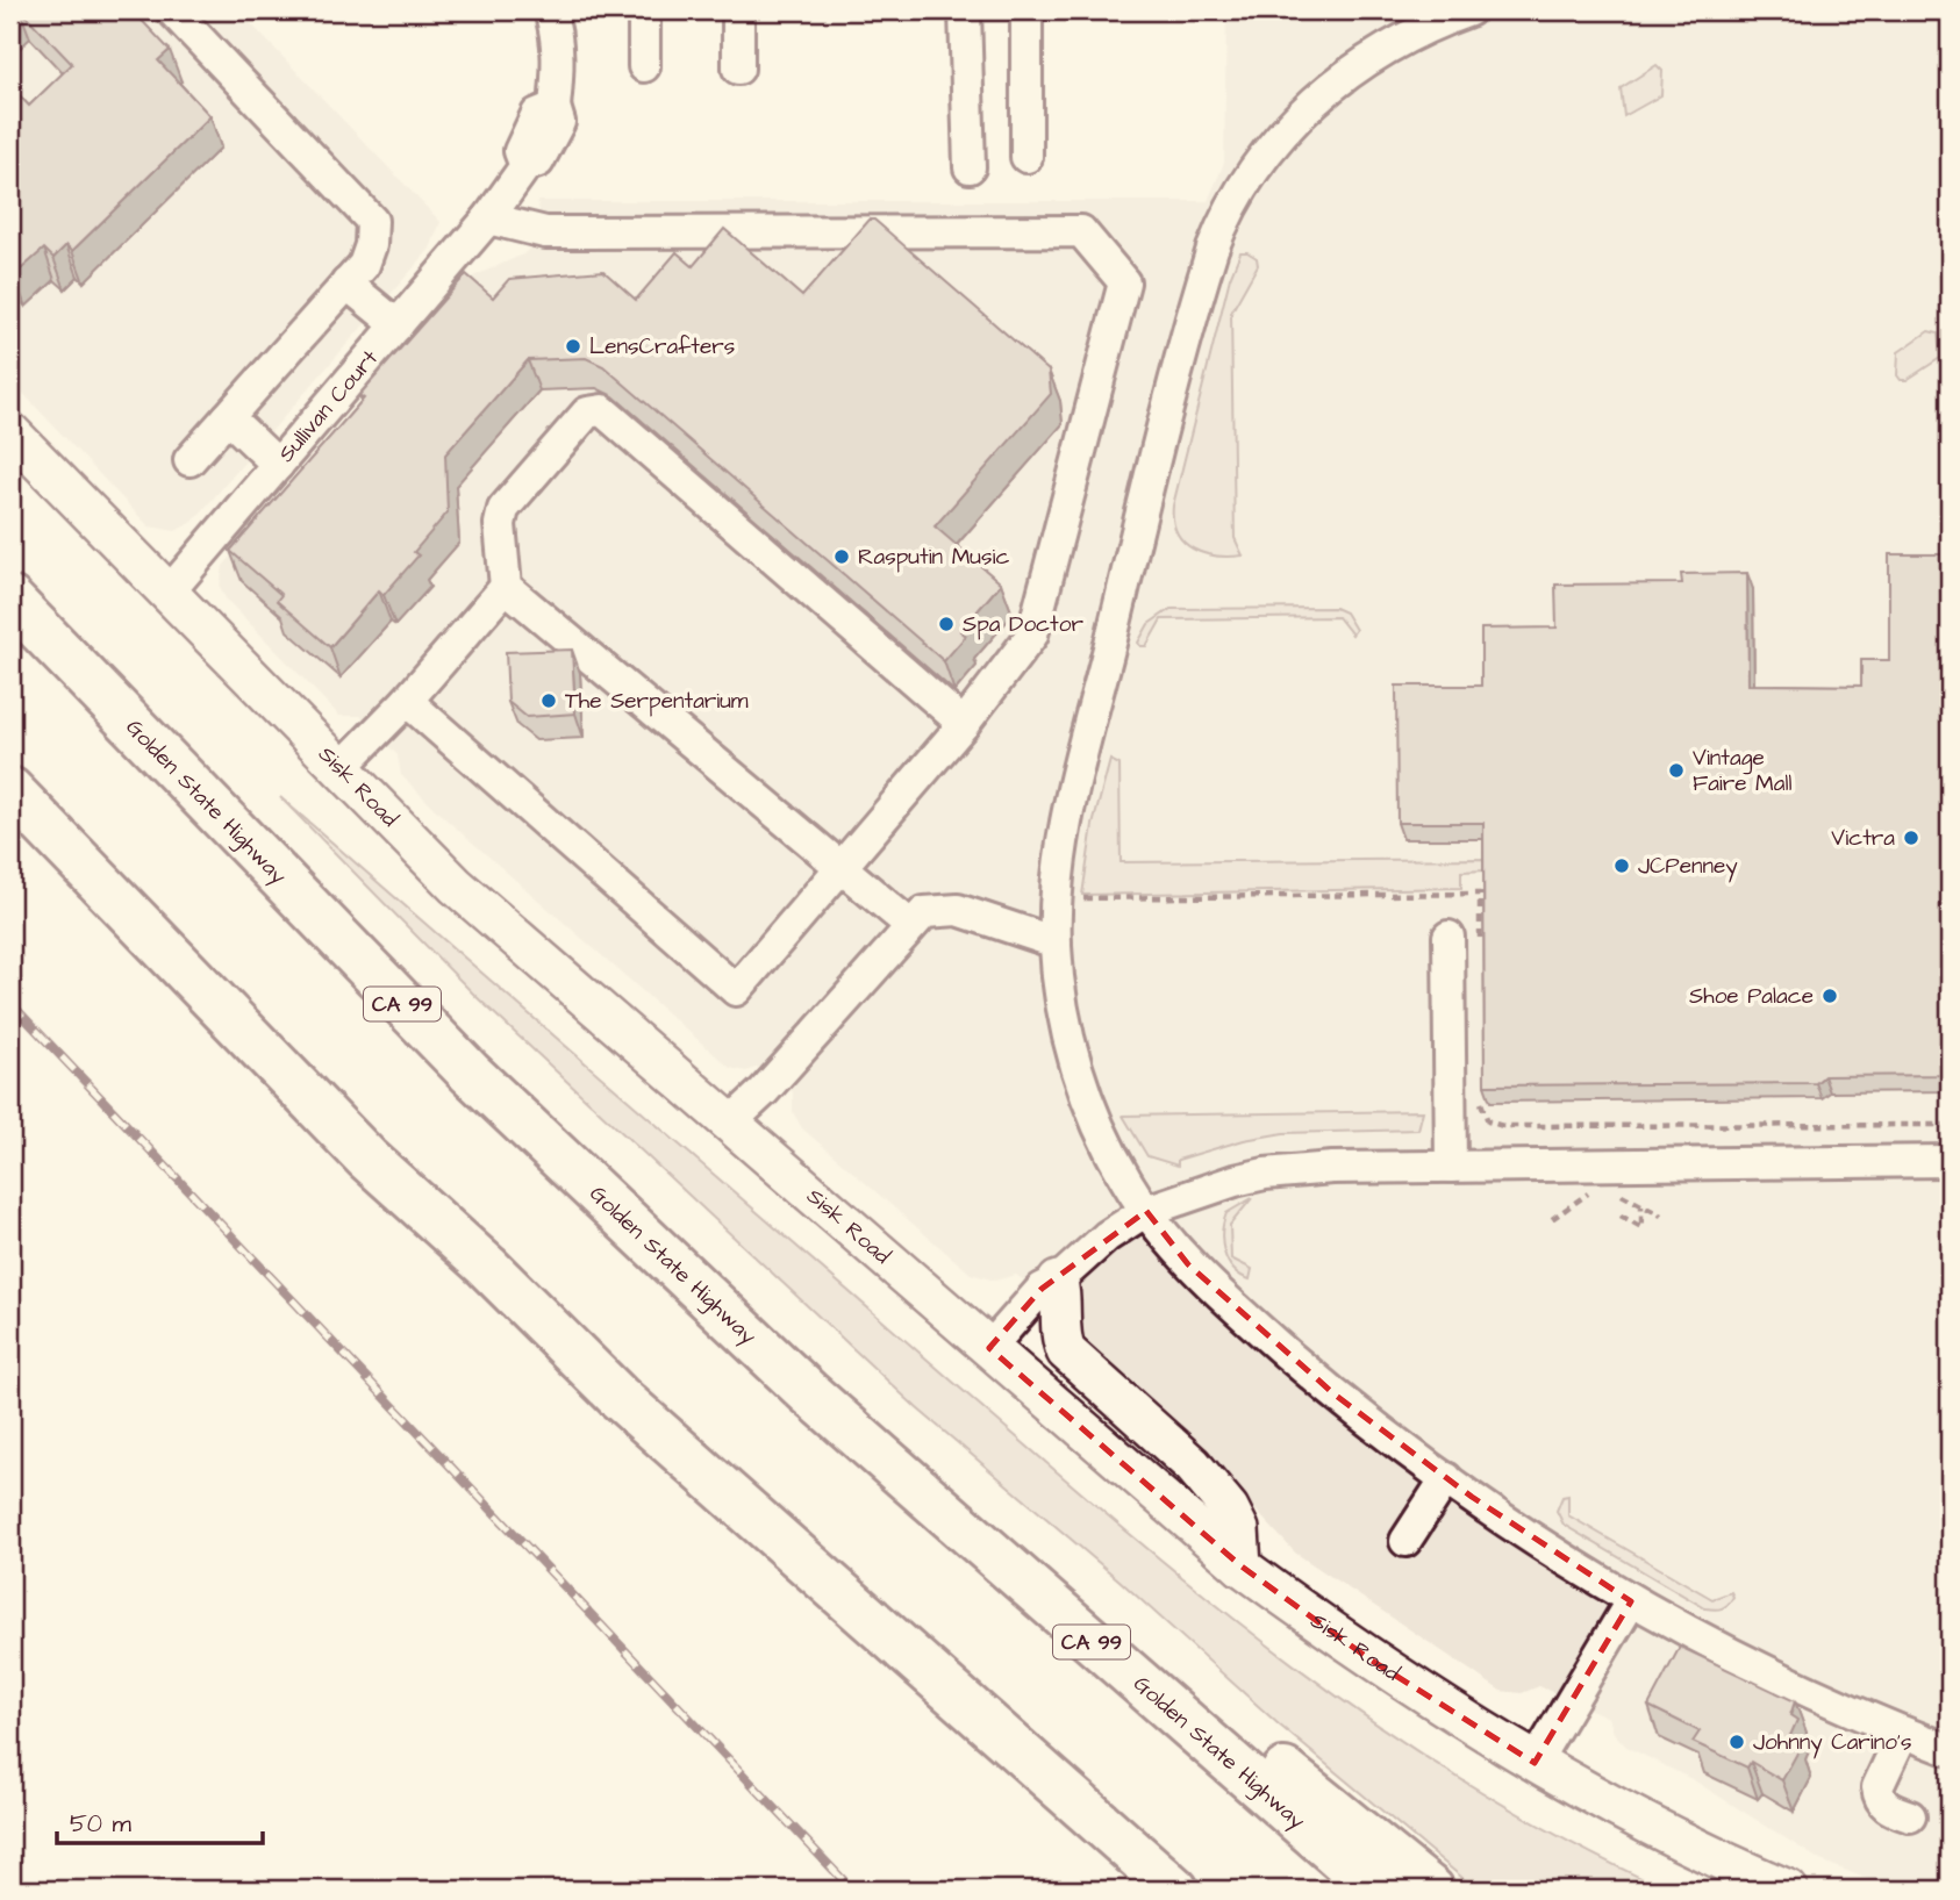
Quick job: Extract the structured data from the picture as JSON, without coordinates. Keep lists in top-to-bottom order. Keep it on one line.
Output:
{"streets":{"highway":["Golden State Highway","CA 99"],"main road":["Sisk Road"],"street":["Sullivan Court"]},"crossings":[["Sullivan Court","Sisk Road"]],"places":["LensCrafters","Rasputin Music","Spa Doctor","The Serpentarium","Vintage Faire Mall","Victra","JCPenney","Shoe Palace","Johnny Carino's"],"scale_bar":"50 m"}
